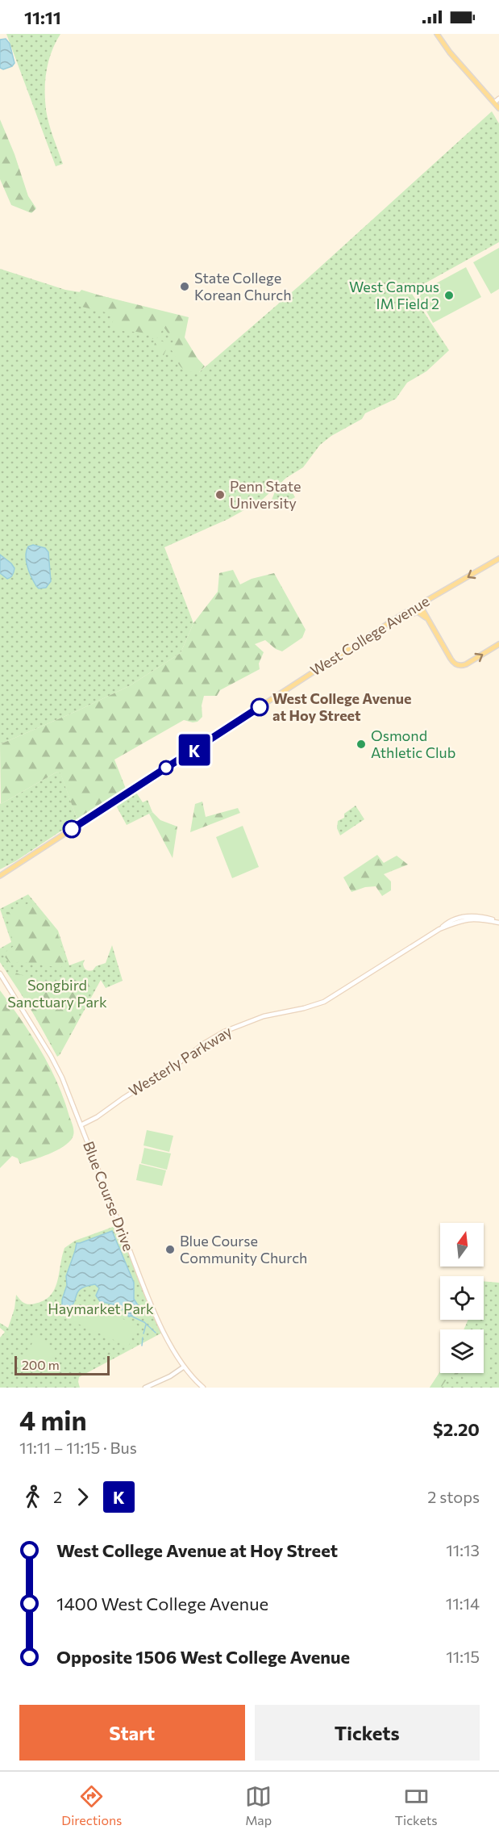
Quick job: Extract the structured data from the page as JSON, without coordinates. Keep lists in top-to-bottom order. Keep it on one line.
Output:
{"streets":{"main road":["West College Avenue","Westerly Parkway","Blue Course Drive"]},"crossings":[["Westerly Parkway","Blue Course Drive"]],"parks":["Songbird Sanctuary Park","Haymarket Park"],"places":["State College Korean Church","West Campus IM Field 2","Penn State University","West College Avenue at Hoy Street","Osmond Athletic Club","Blue Course Community Church"],"lines":["bus line K"],"scale_bar":"200 m","north":"top","page":{"status":"11:11","on_map":"K","scale":"200 m","heading":["4 min","11:11 – 11:15 · Bus","$2.20"],"legs":["2","K","2 stops"],"list":[{"name":"West College Avenue at Hoy Street","value":"11:13"},{"name":"1400 West College Avenue","value":"11:14"},{"name":"Opposite 1506 West College Avenue","value":"11:15"}],"buttons":["Start","Tickets"],"tabs":["Directions","Map","Tickets"]}}
